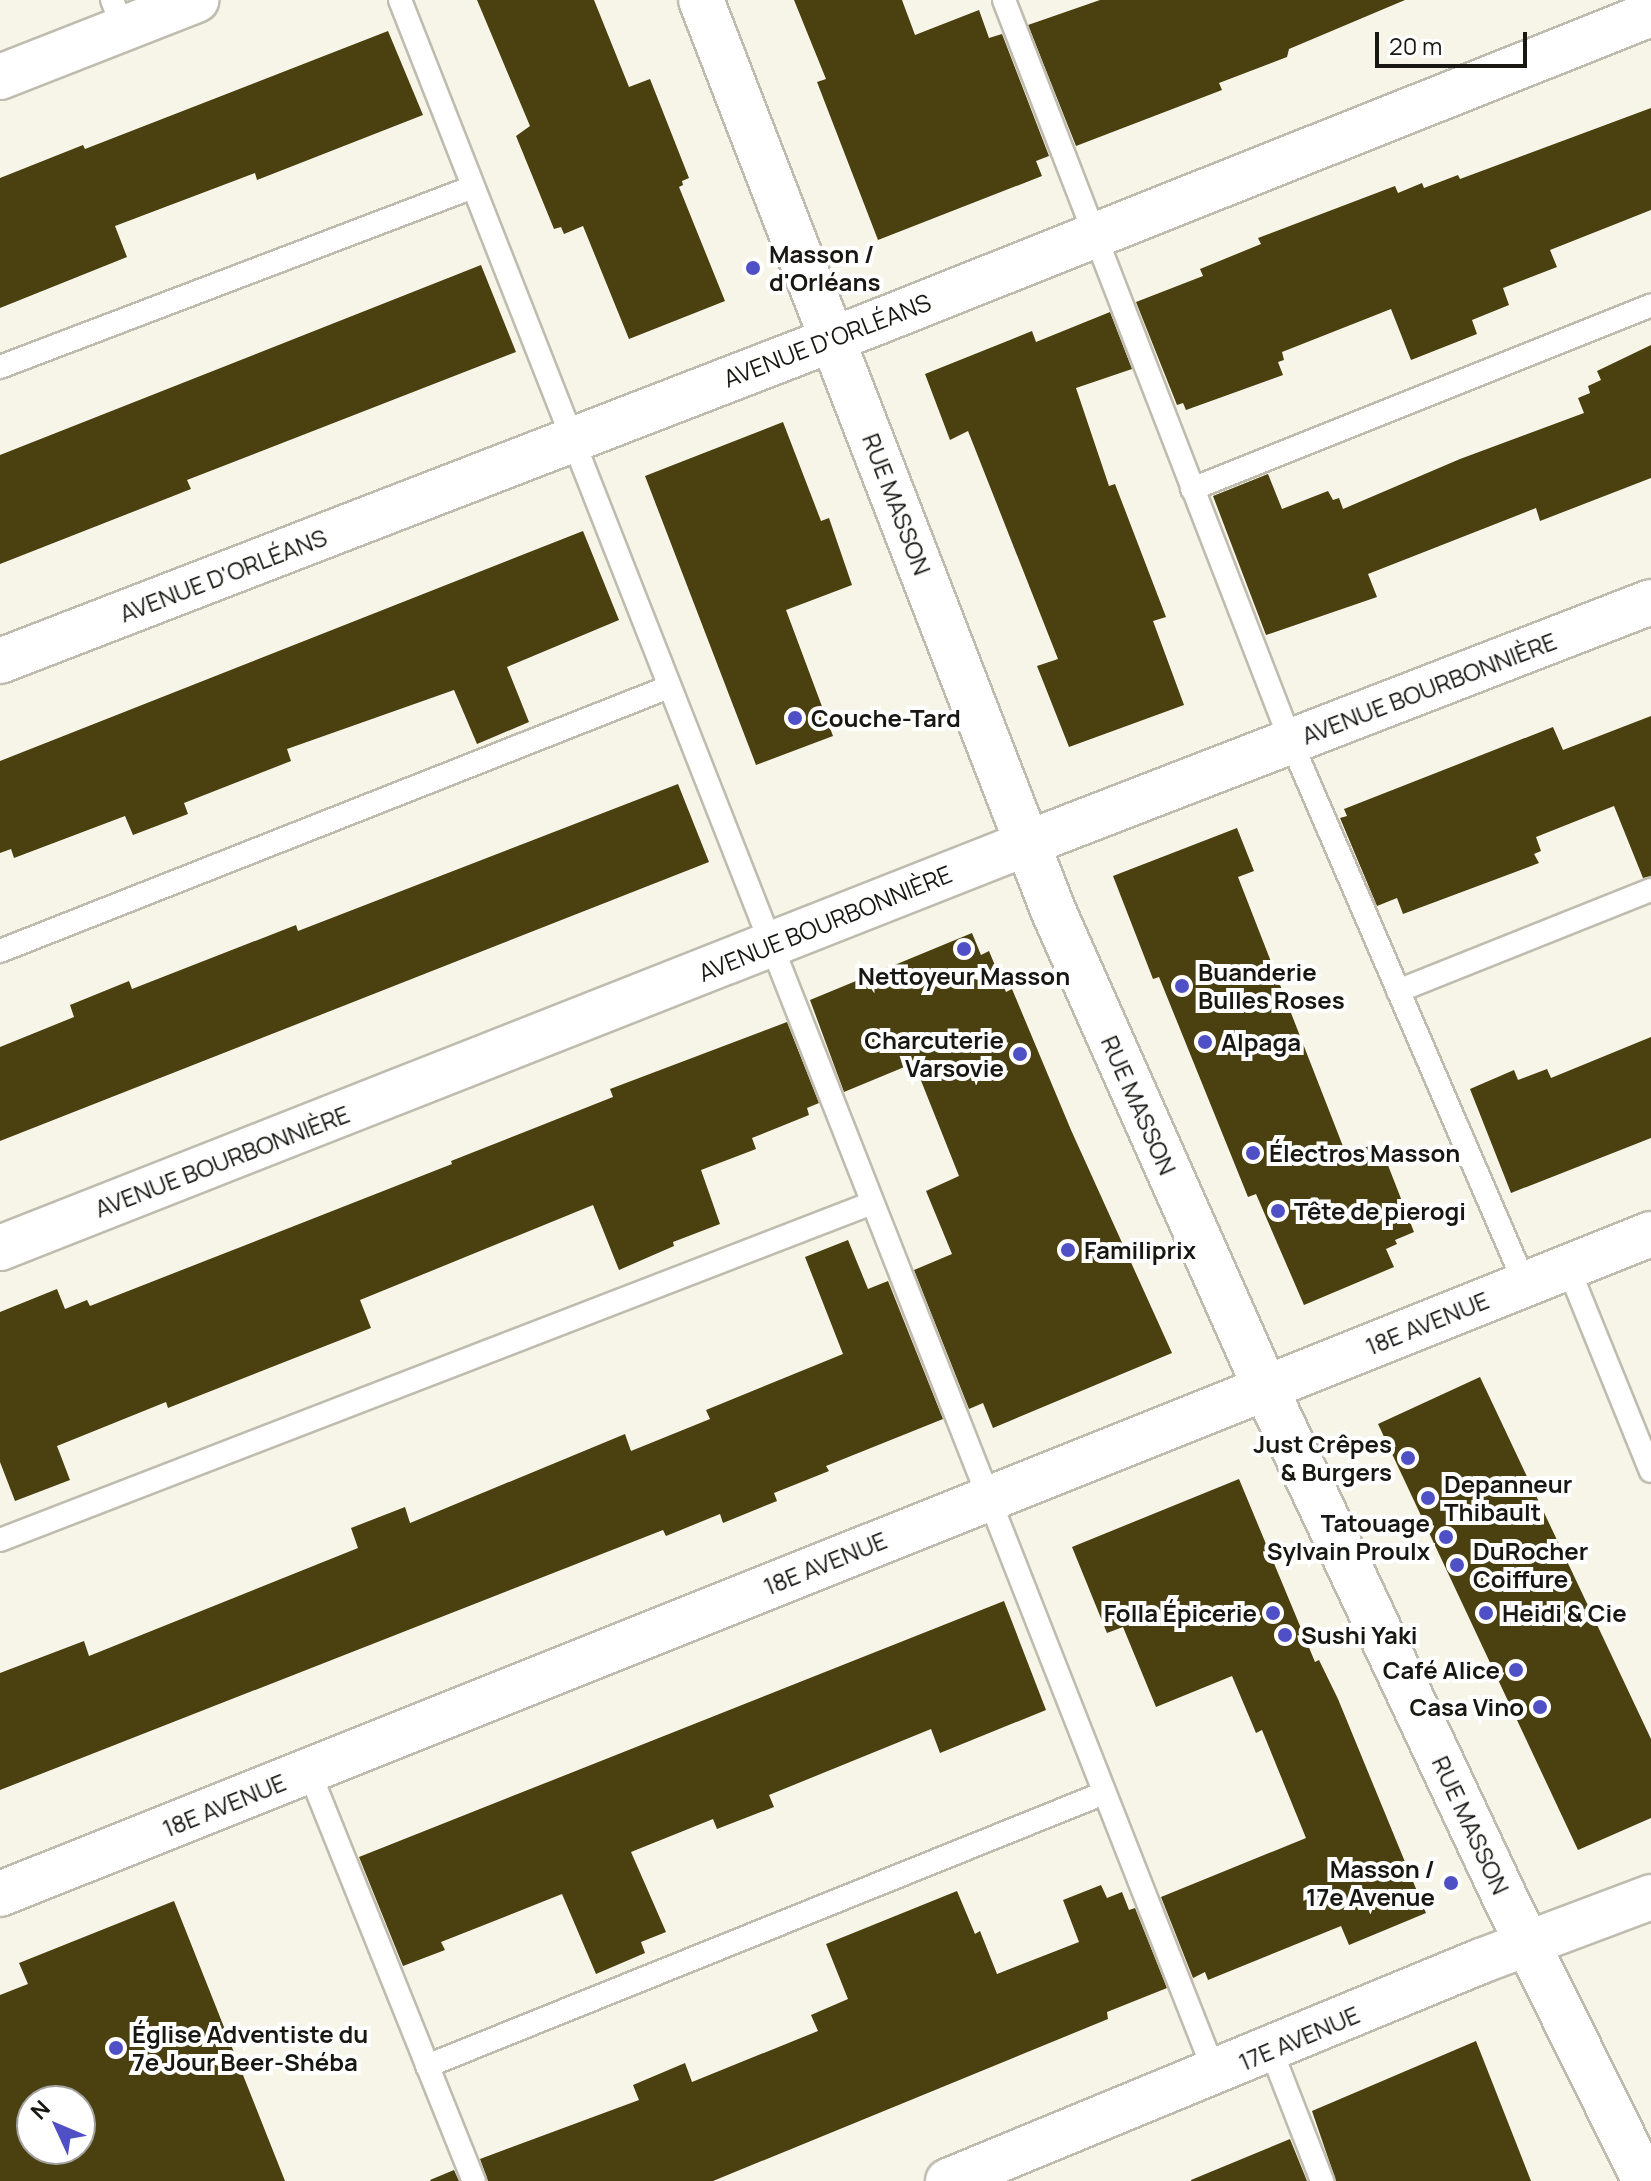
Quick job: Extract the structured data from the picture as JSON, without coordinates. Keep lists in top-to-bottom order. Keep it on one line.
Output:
{"streets":{"street":["AVENUE D'ORLÉANS","RUE MASSON","AVENUE BOURBONNIÈRE","18E AVENUE","17E AVENUE"]},"crossings":[["AVENUE D'ORLÉANS","RUE MASSON"],["RUE MASSON","AVENUE BOURBONNIÈRE"],["RUE MASSON","18E AVENUE"],["RUE MASSON","17E AVENUE"]],"places":["Masson / d'Orléans","Couche-Tard","Nettoyeur Masson","Buanderie Bulles Roses","Alpaga","Charcuterie Varsovie","Électros Masson","Tête de pierogi","Familiprix","Just Crêpes & Burgers","Depanneur Thibault","Tatouage Sylvain Proulx","DuRocher Coiffure","Folla Épicerie","Heidi & Cie","Sushi Yaki","Café Alice","Casa Vino","Masson / 17e Avenue","Église Adventiste du 7e Jour Beer-Shéba"],"scale_bar":"20 m","north":"top left"}
